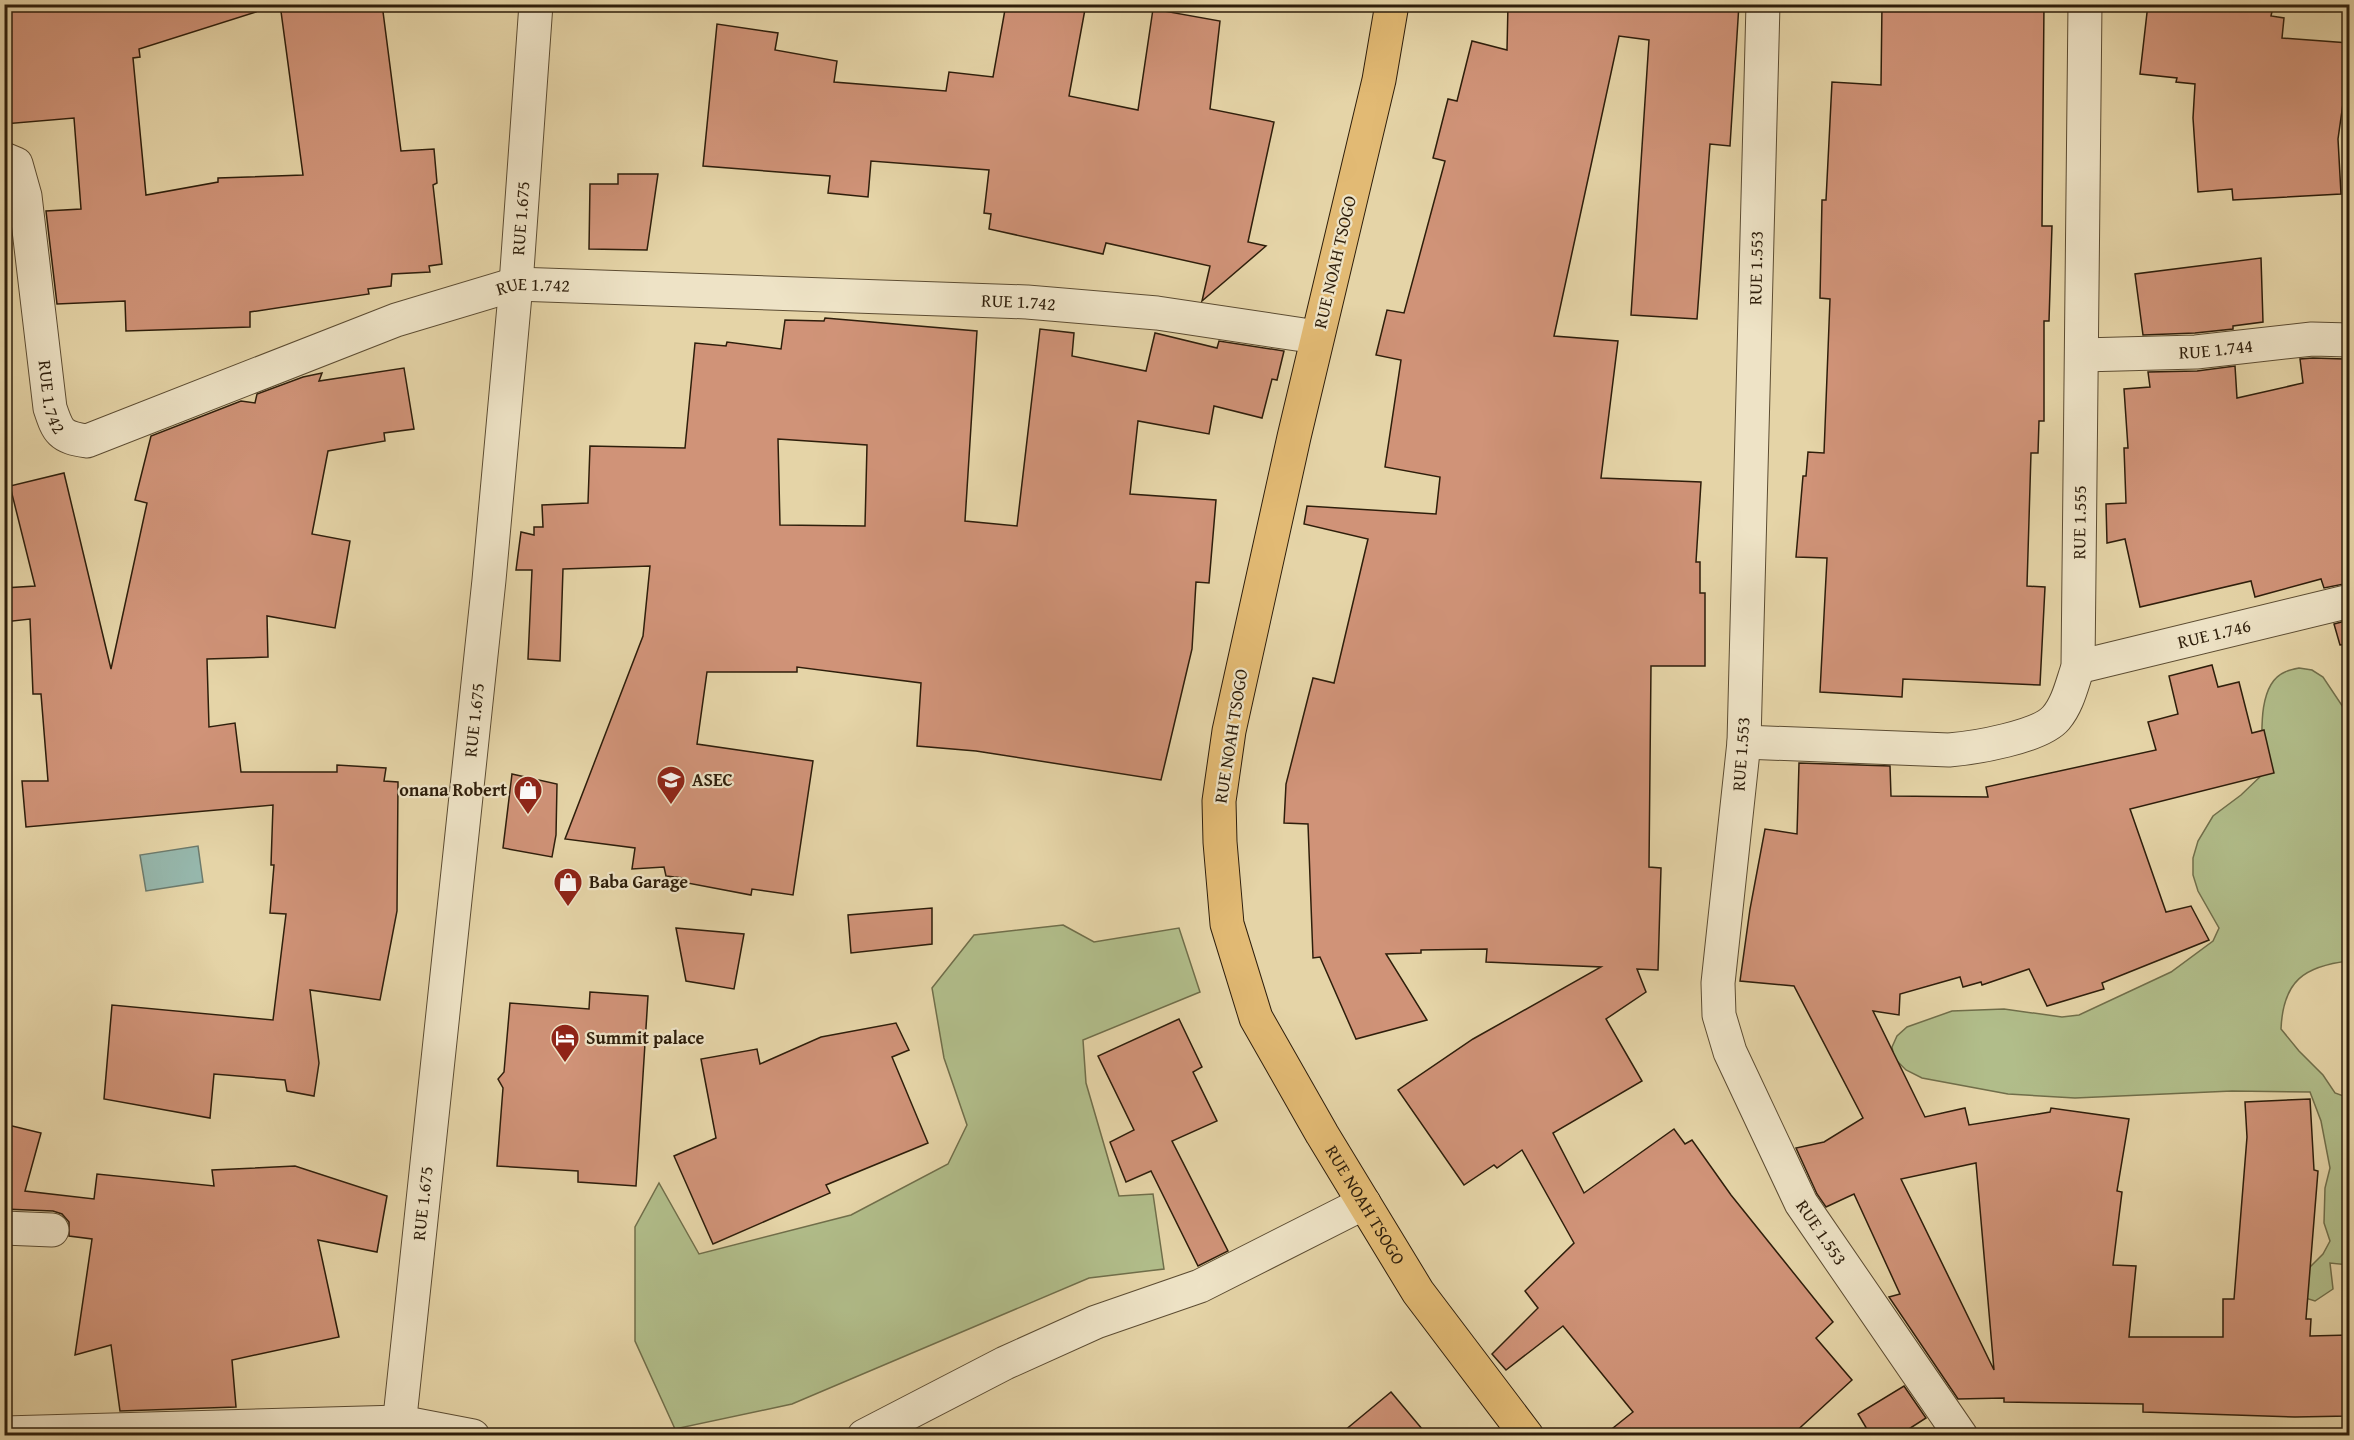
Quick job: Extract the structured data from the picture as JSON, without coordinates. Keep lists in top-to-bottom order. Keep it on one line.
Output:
{"streets":{"main road":["RUE NOAH TSOGO"],"street":["RUE 1.675","RUE 1.553","RUE 1.742","RUE 1.744","RUE 1.555","RUE 1.746"]},"crossings":[["RUE 1.675","RUE 1.742"],["RUE NOAH TSOGO","RUE 1.742"],["RUE 1.553","RUE 1.555"],["RUE 1.744","RUE 1.555"],["RUE 1.555","RUE 1.746"]],"places":{"school or university":["ASEC"],"shop":["onana Robert","Baba Garage"],"hotel":["Summit palace"]}}
